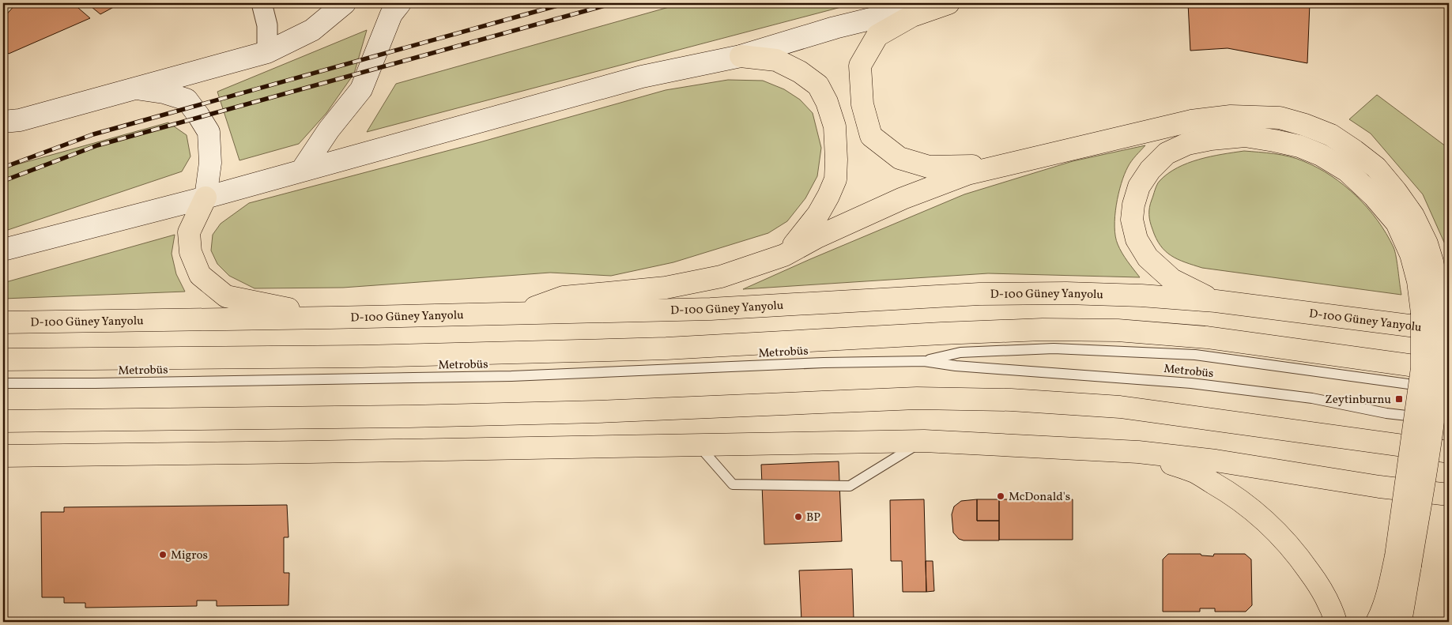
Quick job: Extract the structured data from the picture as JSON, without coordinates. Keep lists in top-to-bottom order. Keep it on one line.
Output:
{"streets":{"main road":["D-100 Güney Yanyolu"],"lane":["Metrobüs"]},"places":{"transit":["Zeytinburnu"],"other":["McDonald's","BP","Migros"]}}
